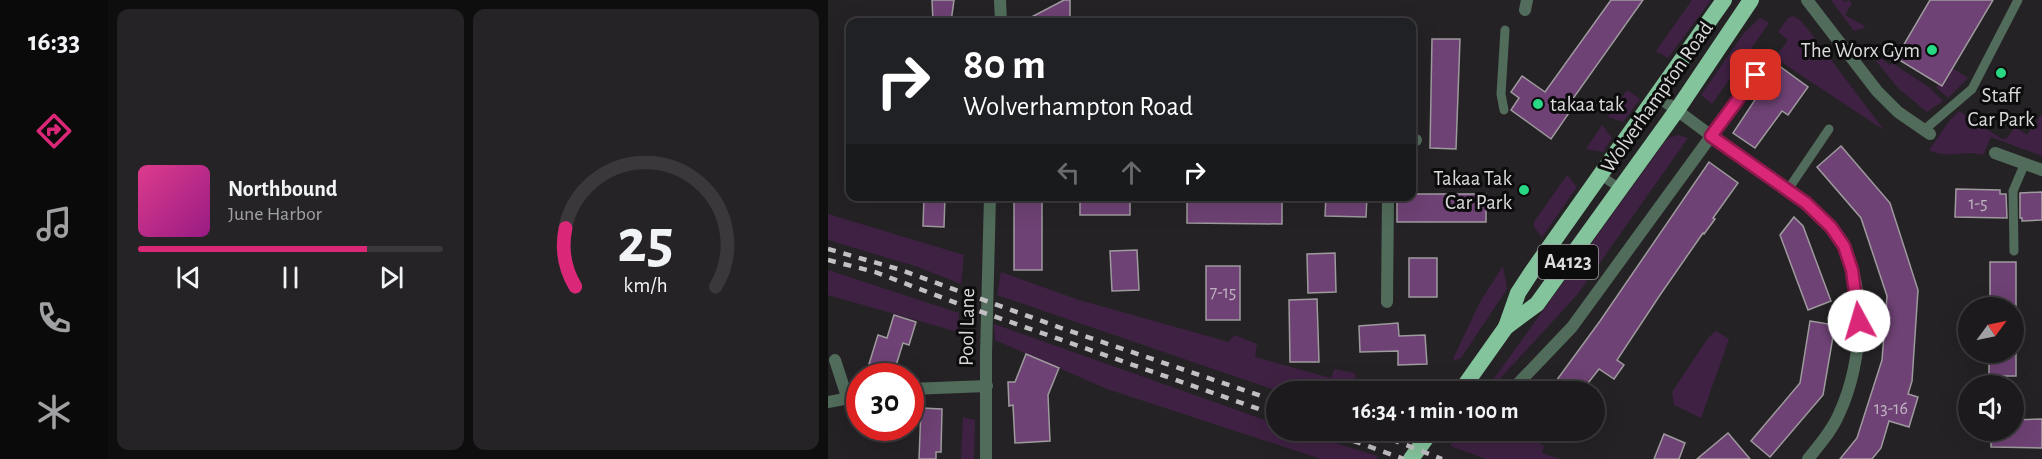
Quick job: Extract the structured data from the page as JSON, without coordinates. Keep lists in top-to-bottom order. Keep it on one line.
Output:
{"streets":{"highway":["Wolverhampton Road","A4123"],"street":["Pool Lane"]},"places":["The Worx Gym","Staff Car Park","takaa tak","Takaa Tak Car Park"],"house_numbers":["1-5","7-15","13-16"],"north":"top right","page":{"tabs":"16:33","turn":["80 m","Wolverhampton Road"],"song":["Northbound","June Harbor"],"limit":"30","trip":"16:34 · 1 min · 100 m","gauge":["25","km/h"]}}
